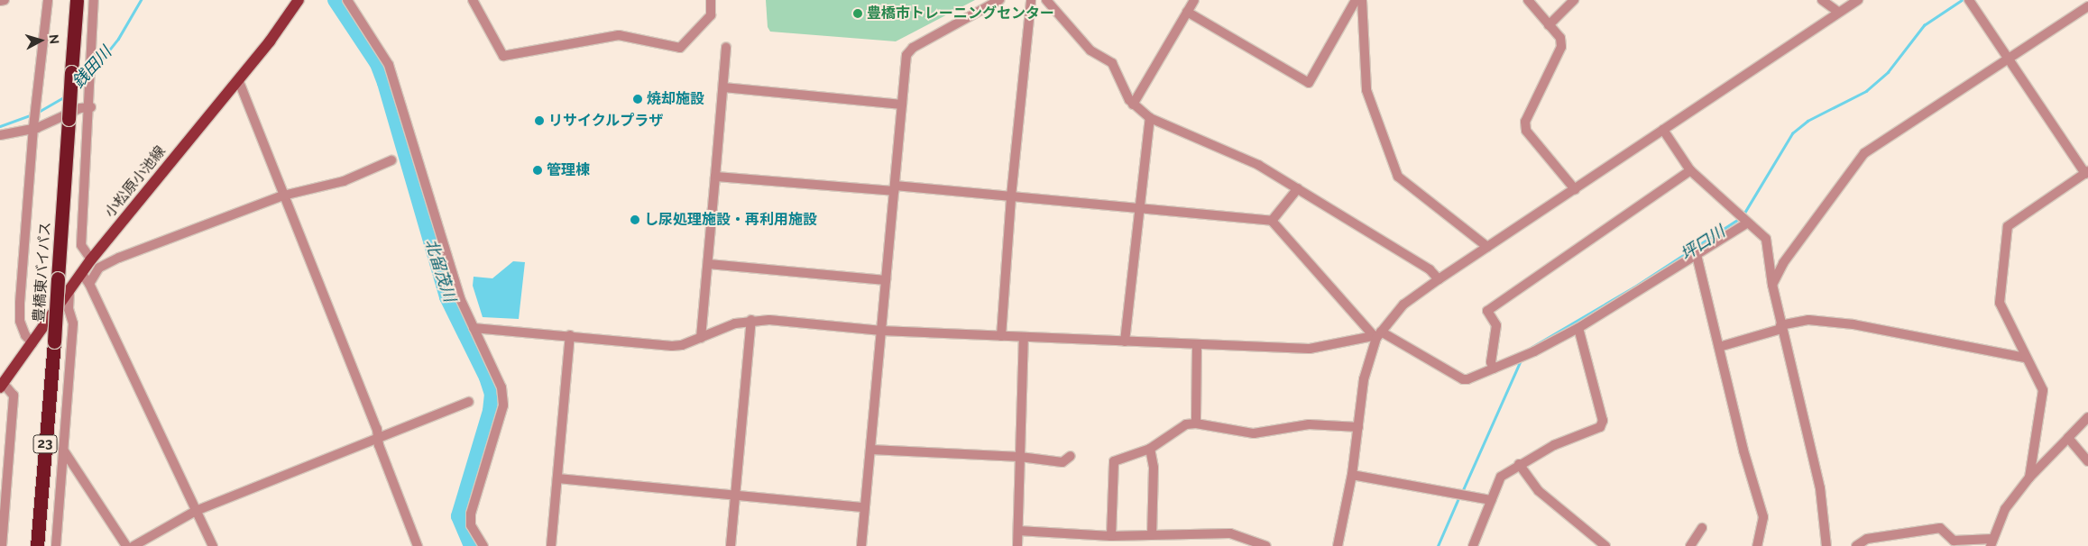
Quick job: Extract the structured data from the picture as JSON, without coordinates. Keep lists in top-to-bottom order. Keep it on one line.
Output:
{"streets":{"highway":["豊橋東バイパス","23"],"main road":["小松原小池線"]},"water":["銭田川","坪口川","北留茂川"],"places":["豊橋市トレーニングセンター","焼却施設","リサイクルプラザ","管理棟","し尿処理施設・再利用施設"],"north":"right"}
